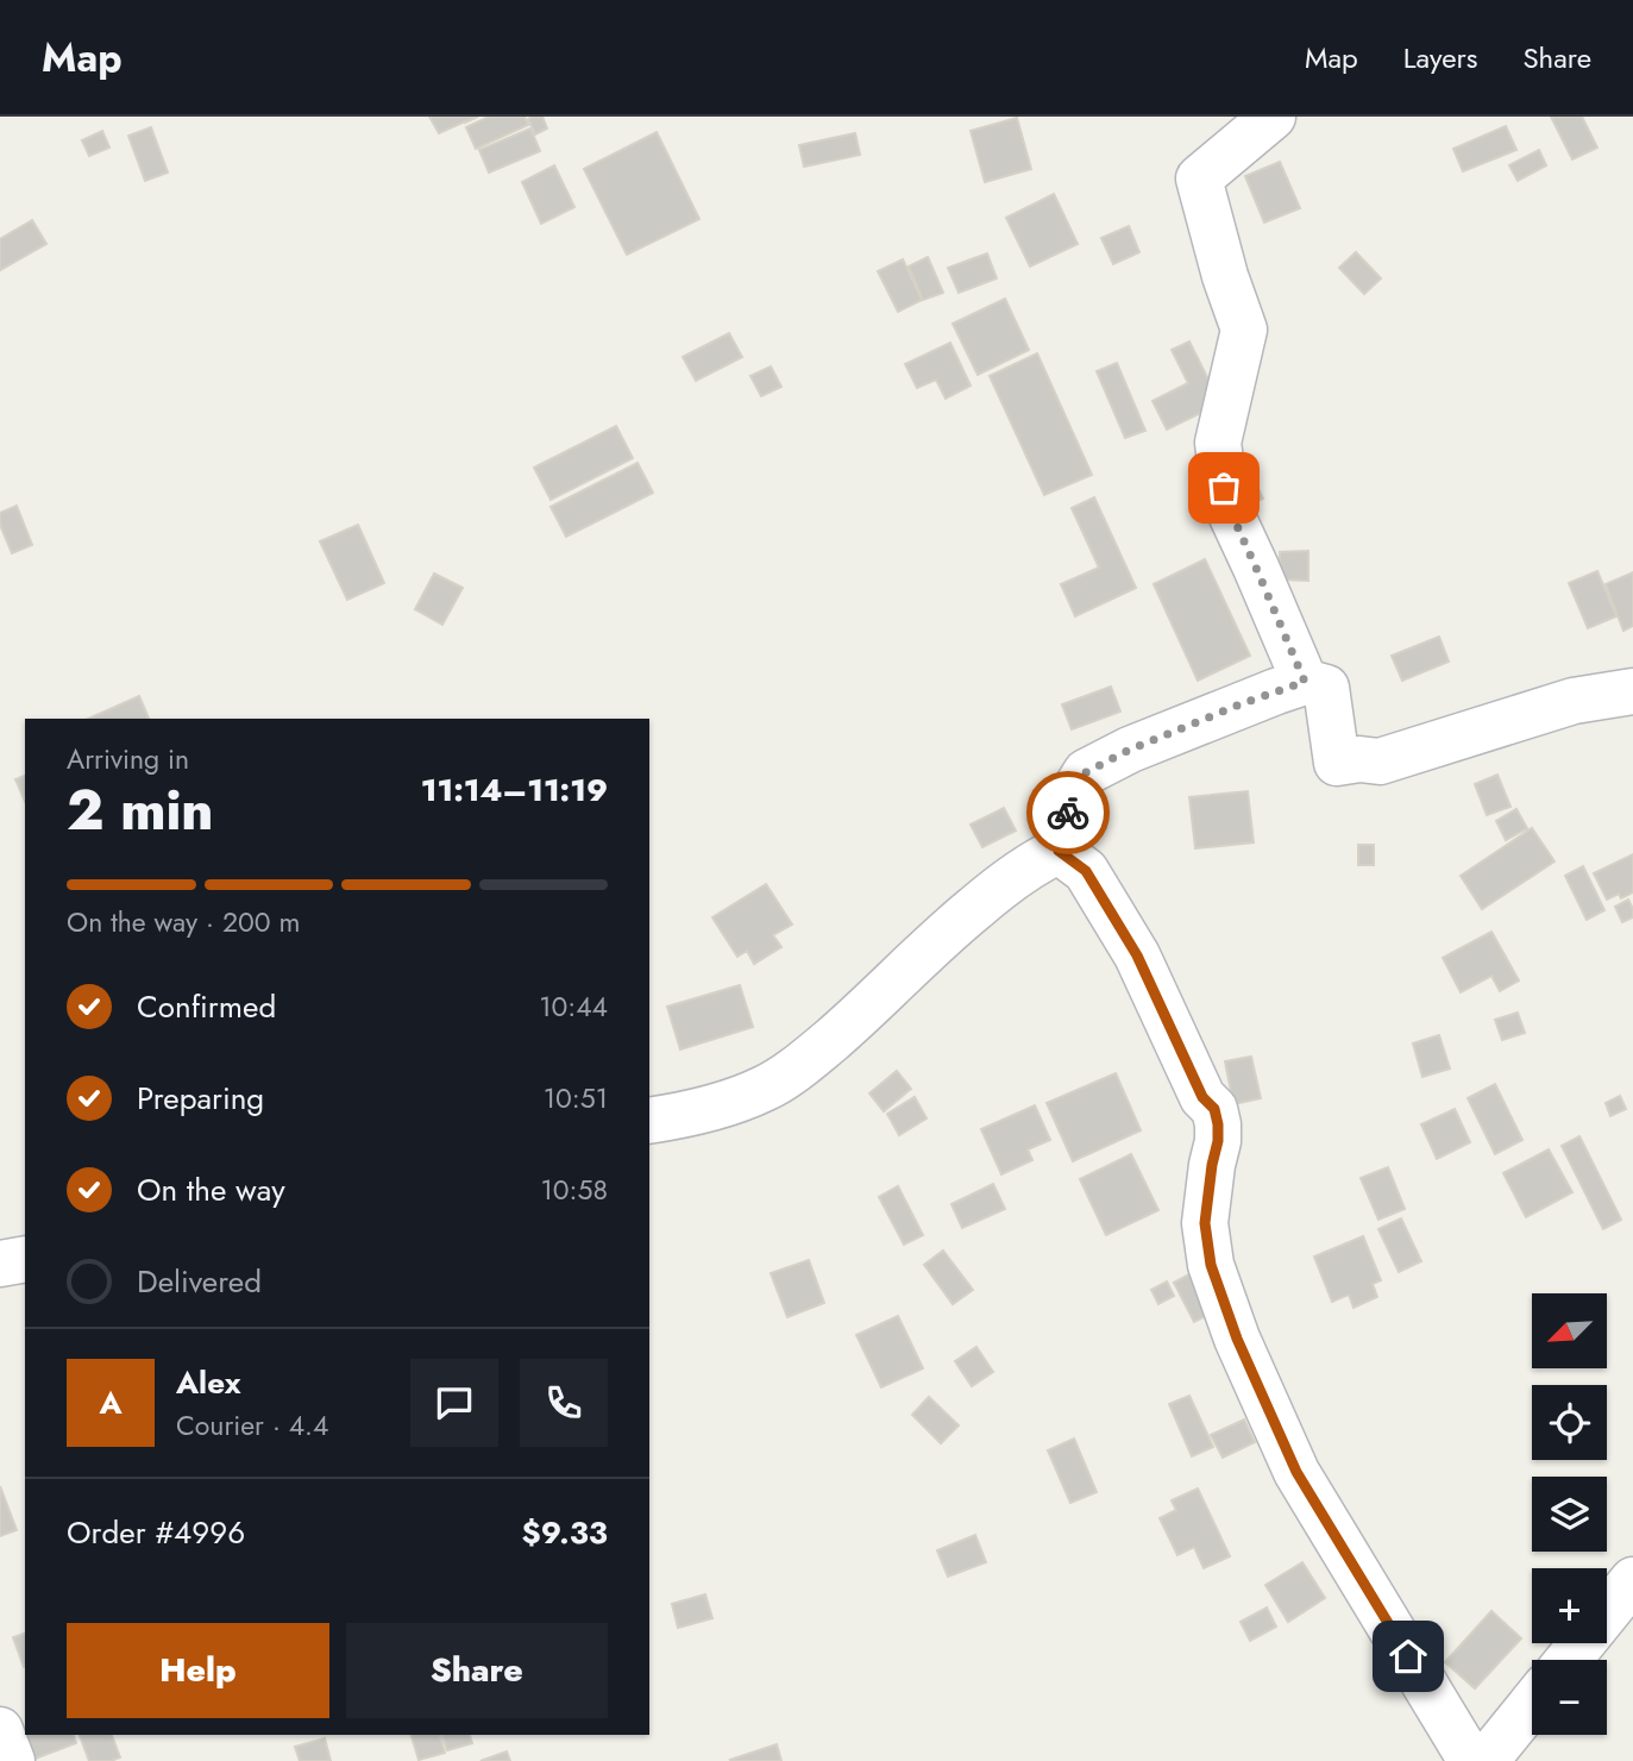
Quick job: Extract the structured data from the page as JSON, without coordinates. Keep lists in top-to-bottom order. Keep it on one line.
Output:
{"north":"bottom left","page":{"header":"Map","nav":["Map","Layers","Share"],"heading":["2 min","Arriving in","11:14–11:19"],"panel":["Alex","Courier · 4.4","Order #4996","$9.33"],"bar":"On the way · 200 m","list":[["Confirmed","10:44"],["Preparing","10:51"],["On the way","10:58"],"Delivered"],"map_buttons":["+","−"],"round":"A","buttons":["Help","Share"]}}
